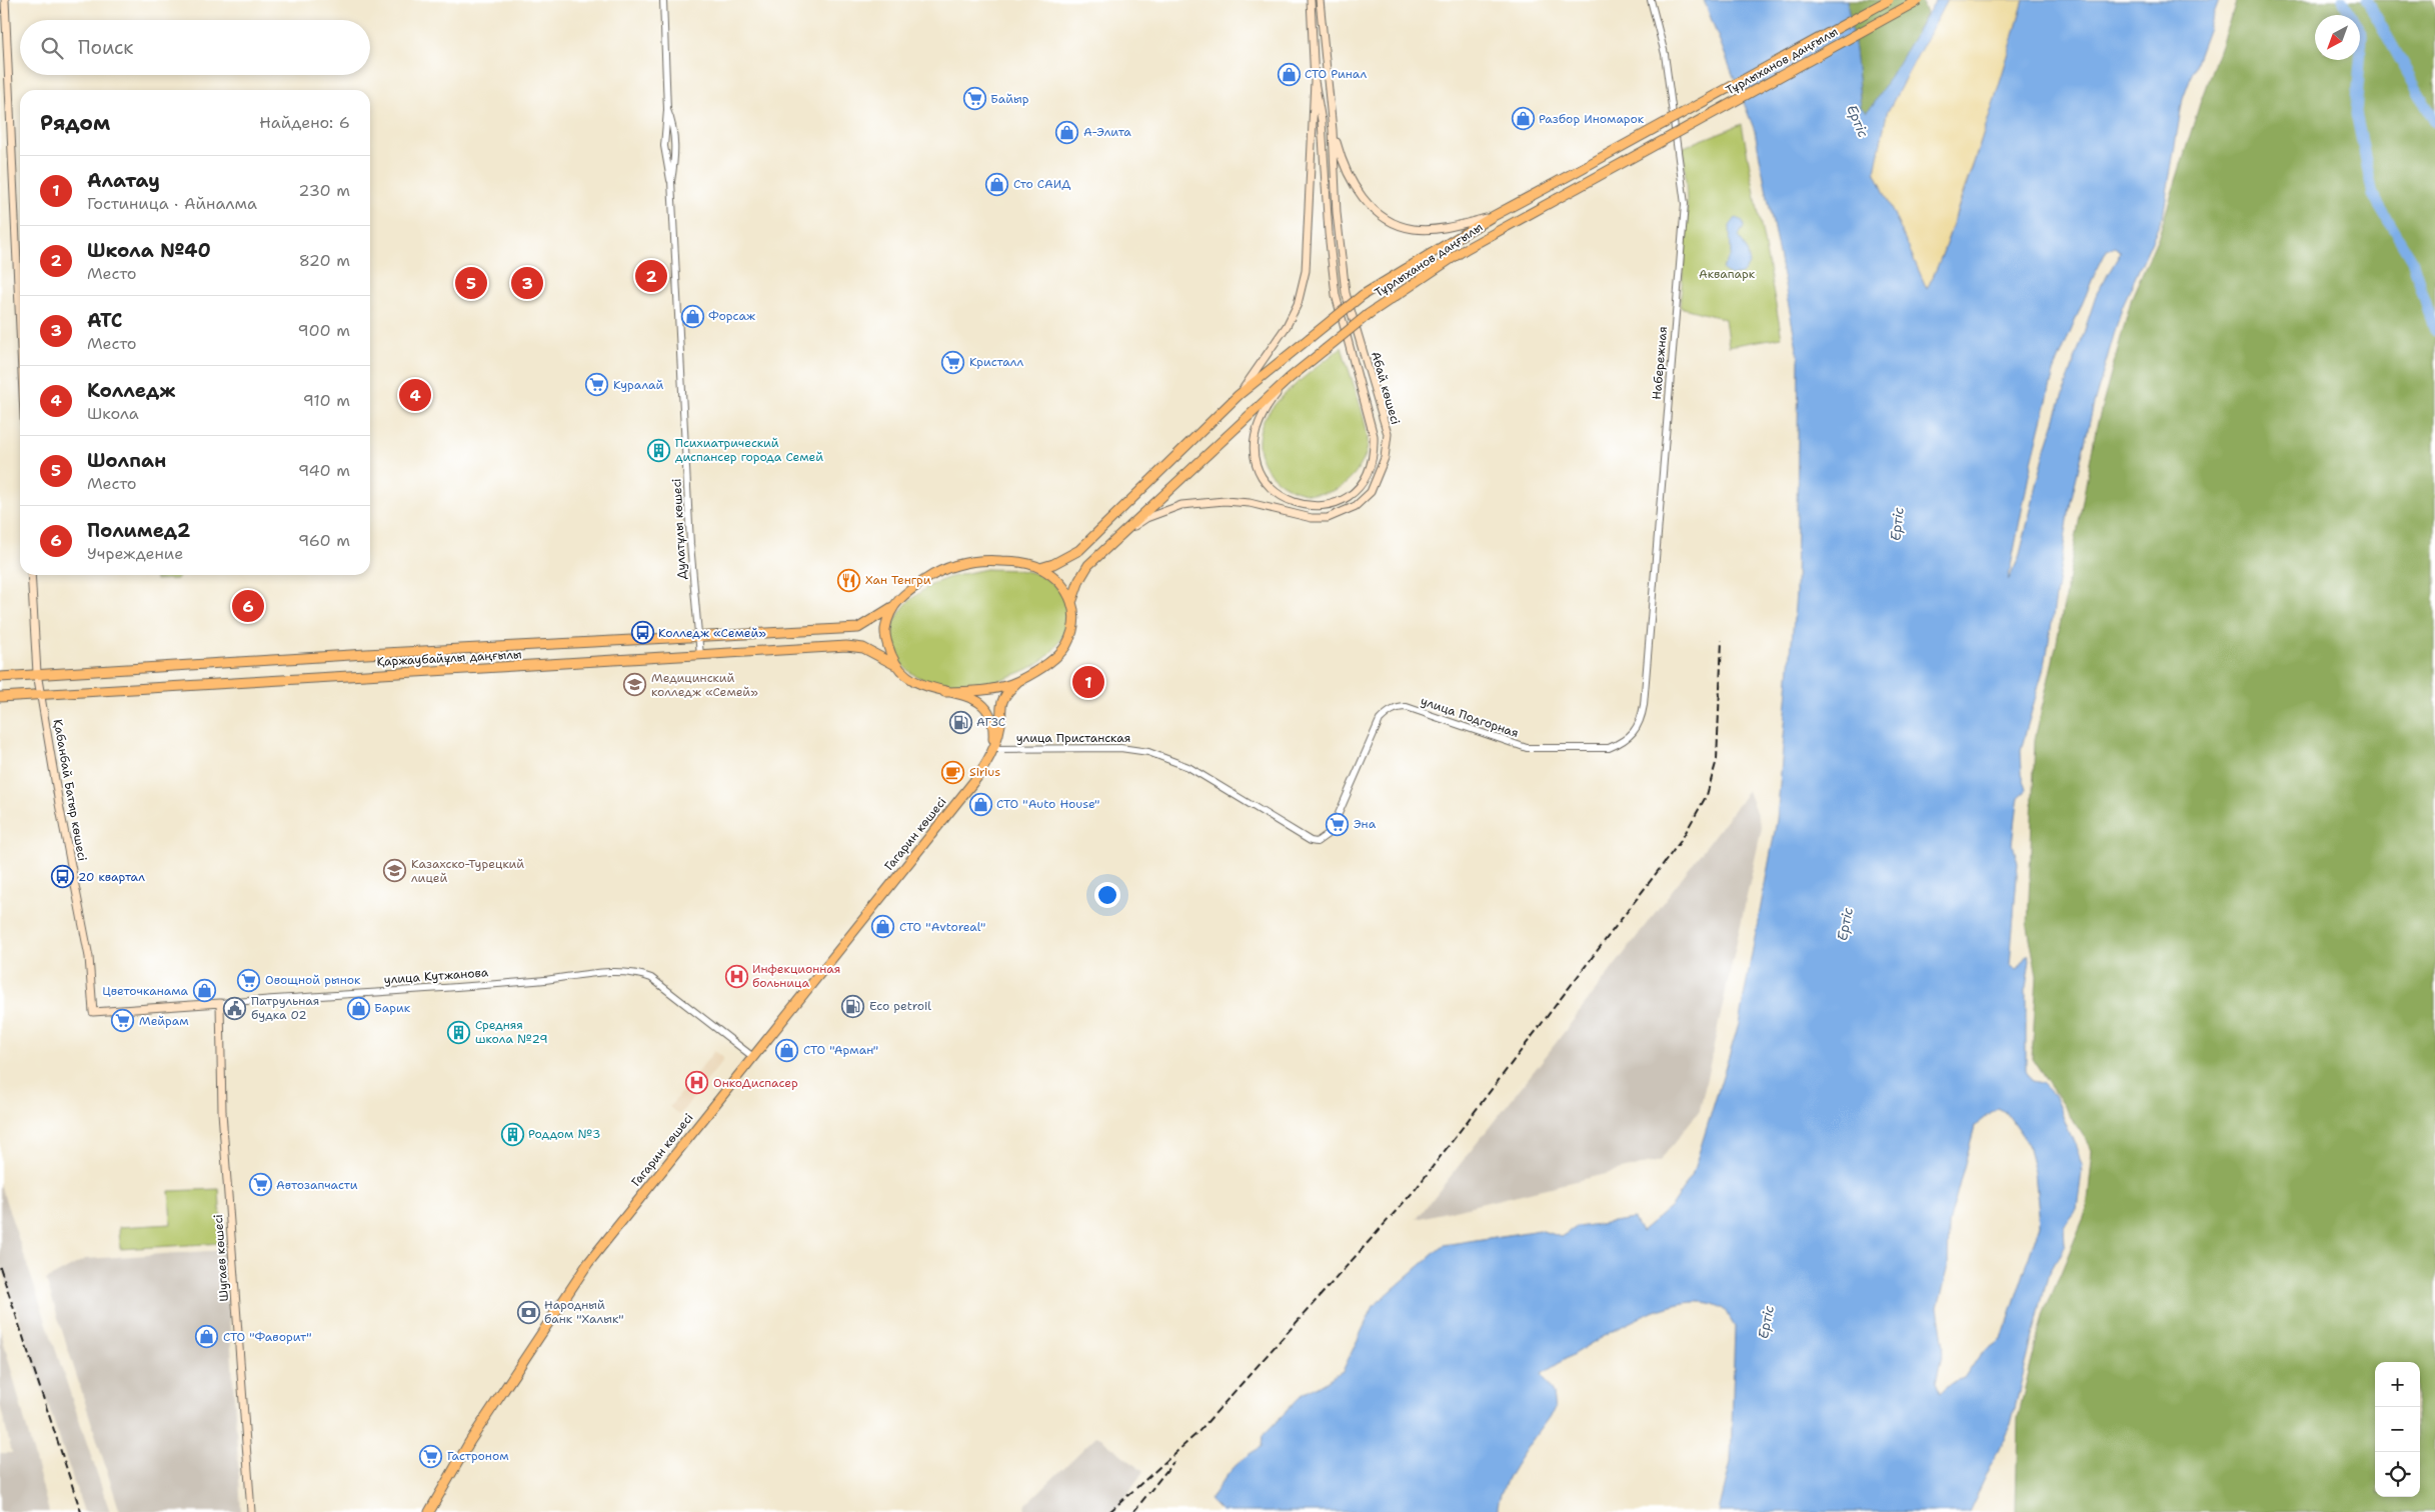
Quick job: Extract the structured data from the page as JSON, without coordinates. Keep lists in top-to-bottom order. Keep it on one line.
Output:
{"streets":{"highway":["Тұрлыханов даңғылы","Қаржаубайұлы даңғылы","Гагарин көшесі"],"main road":["Абай көшесі","Қабанбай Батыр көшесі","улица Кутжанова","Шугаев көшесі"],"street":["Набережная","Дулатұлы көшесі","улица Подгорная","улица Пристанская"]},"crossings":[["Тұрлыханов даңғылы","Абай көшесі"],["Тұрлыханов даңғылы","Қаржаубайұлы даңғылы"],["Тұрлыханов даңғылы","Гагарин көшесі"],["Набережная","улица Подгорная"],["Дулатұлы көшесі","Қаржаубайұлы даңғылы"],["Қаржаубайұлы даңғылы","Қабанбай Батыр көшесі"],["Қаржаубайұлы даңғылы","Гагарин көшесі"],["улица Подгорная","улица Пристанская"],["улица Пристанская","Гагарин көшесі"],["Қабанбай Батыр көшесі","улица Кутжанова"],["Гагарин көшесі","улица Кутжанова"],["улица Кутжанова","Шугаев көшесі"]],"water":["Ертіс"],"parks":["Аквапарк"],"places":{"shop":["СТО Ринал","Разбор Иномарок","А-Элита","Сто САИД","Форсаж","СТО \"Auto House\"","СТО \"Avtoreal\"","Цветочканама","Барик","СТО \"Арман\"","СТО \"Фаворит\""],"supermarket":["Байыр","Кристалл","Куралай","Эна","Овощной рынок","Мейрам","Автозапчасти","Гастроном"],"building":["Психиатрический диспансер города Семей","Средняя школа №29","Роддом №3"],"restaurant":["Хан Тенгри"],"bus stop":["Колледж «Семей»","20 квартал"],"school or university":["Медицинский колледж «Семей»","Казахско-Турецкий лицей"],"fuel station":["АГЗС","Eco petroil"],"cafe":["Sirius"],"hospital":["Инфекционная больница","ОнкоДиспасер"],"public building":["Патрульная будка 02"],"bank":["Народный банк \"Халык\""]},"north":"bottom left","page":{"search":"Поиск","heading":["Рядом","Найдено: 6"],"list":[{"mark":"1","name":"Алатау","note":"Гостиница · Айналма","value":"230 m"},{"mark":"2","name":"Школа №40","note":"Место","value":"820 m"},{"mark":"3","name":"АТС","note":"Место","value":"900 m"},{"mark":"4","name":"Колледж","note":"Школа","value":"910 m"},{"mark":"5","name":"Шолпан","note":"Место","value":"940 m"},{"mark":"6","name":"Полимед2","note":"Учреждение","value":"960 m"}],"pins":["2","3","5","4","6","1"],"map_buttons":["+","−"]}}
